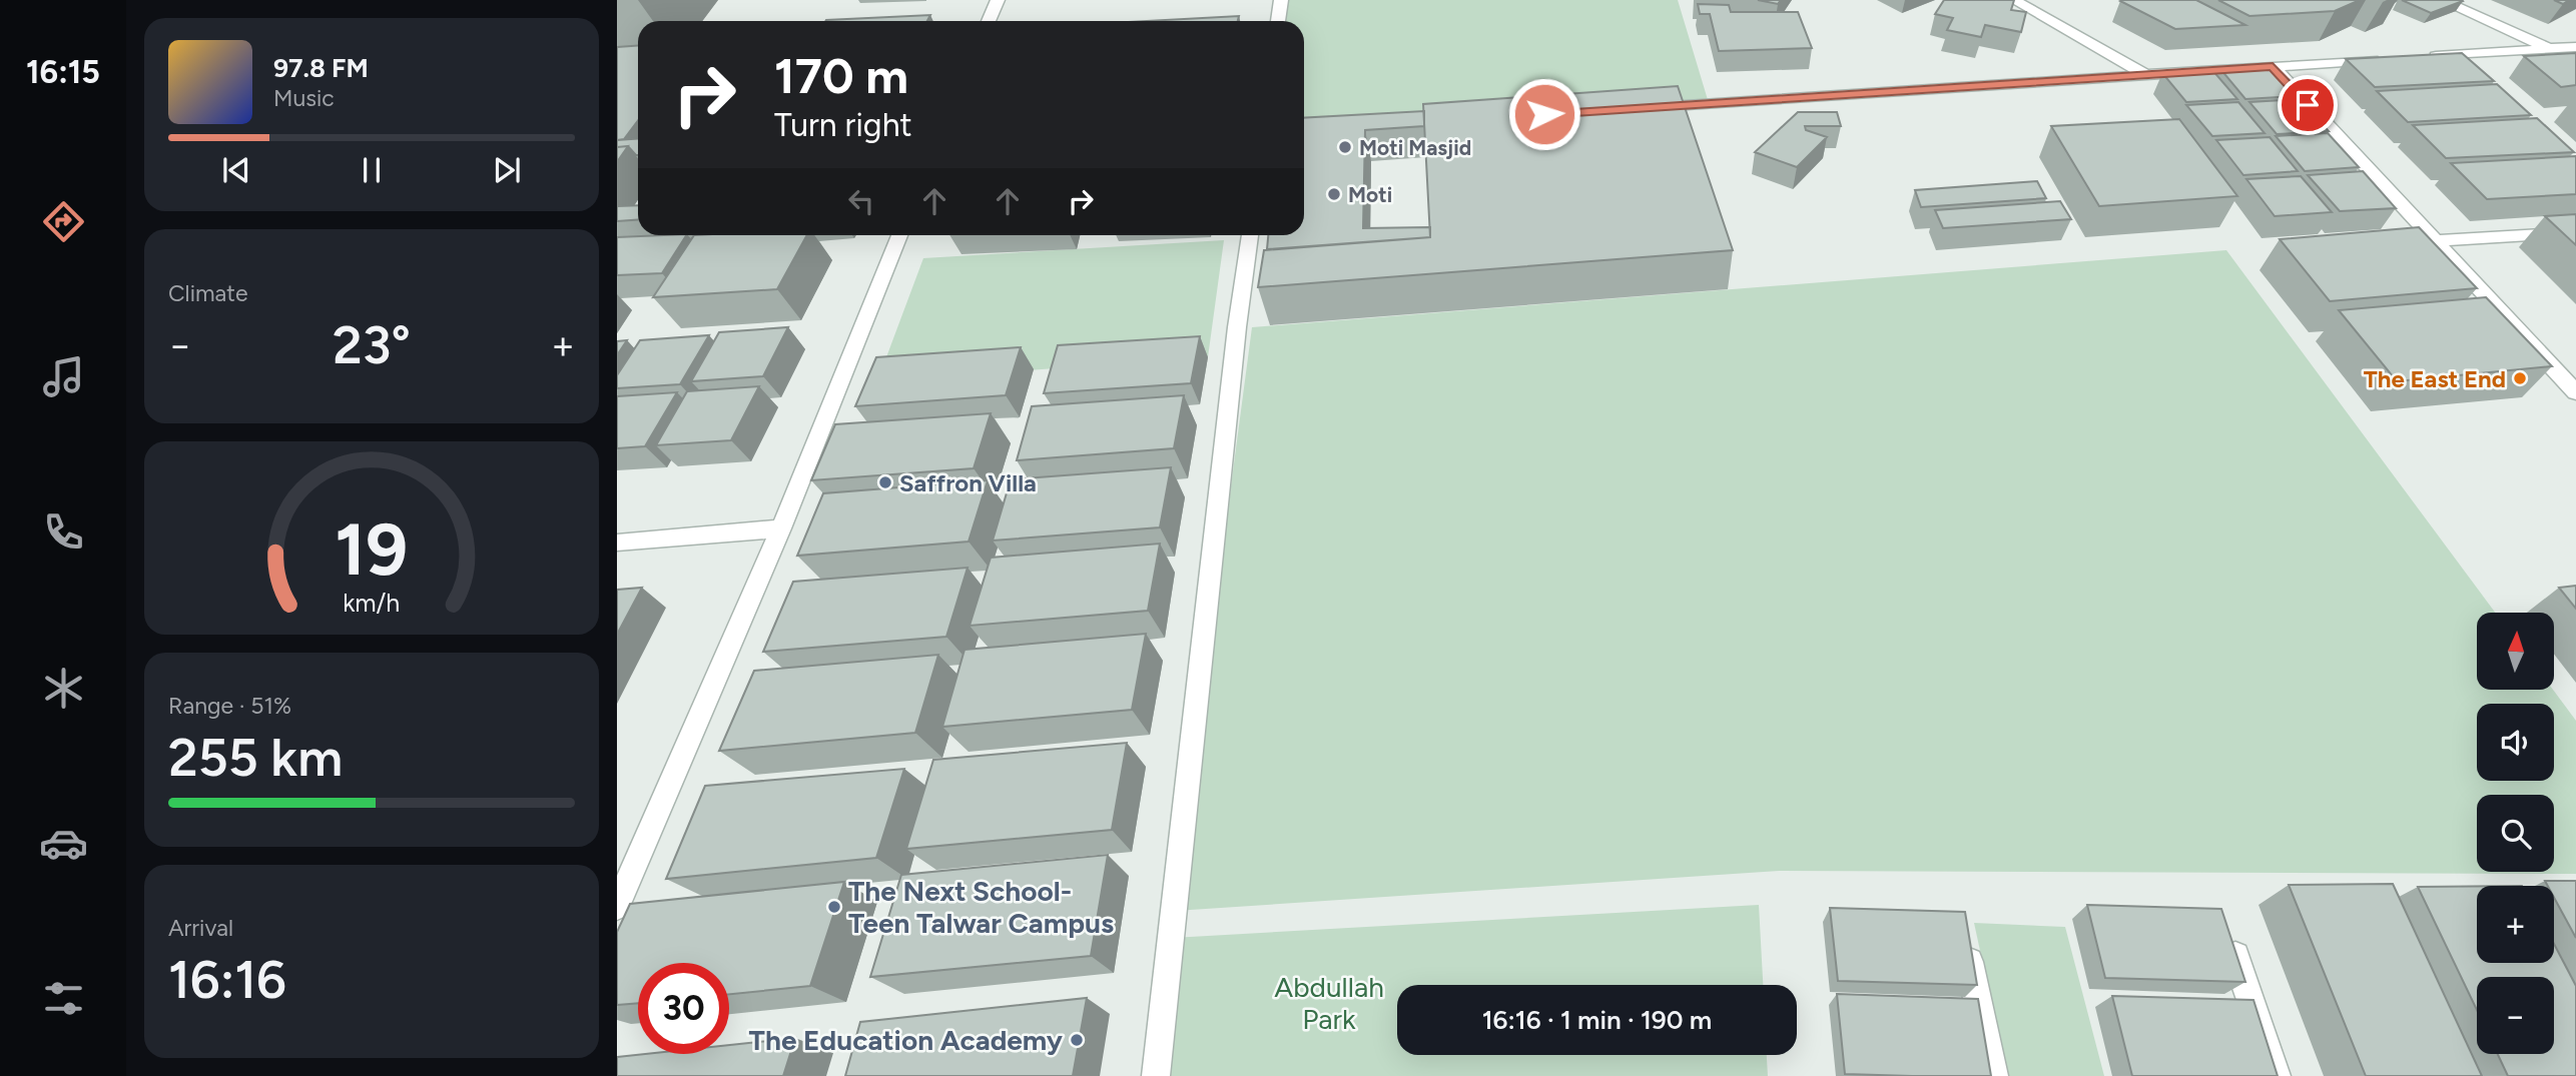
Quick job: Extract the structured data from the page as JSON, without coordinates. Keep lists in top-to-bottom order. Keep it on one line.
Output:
{"parks":["Abdullah Park"],"places":["Moti Masjid","Moti","The East End","Saffron Villa","The Next School- Teen Talwar Campus","The Education Academy"],"north":"top","page":{"tabs":"16:15","turn":["170 m","Turn right"],"song":["97.8 FM","Music"],"tile":["Climate",["Range · 51%","255 km"],["Arrival","16:16"]],"heat":["−","23°","+"],"map_buttons":["+","−"],"limit":"30","trip":"16:16 · 1 min · 190 m","gauge":["19","km/h"]}}
